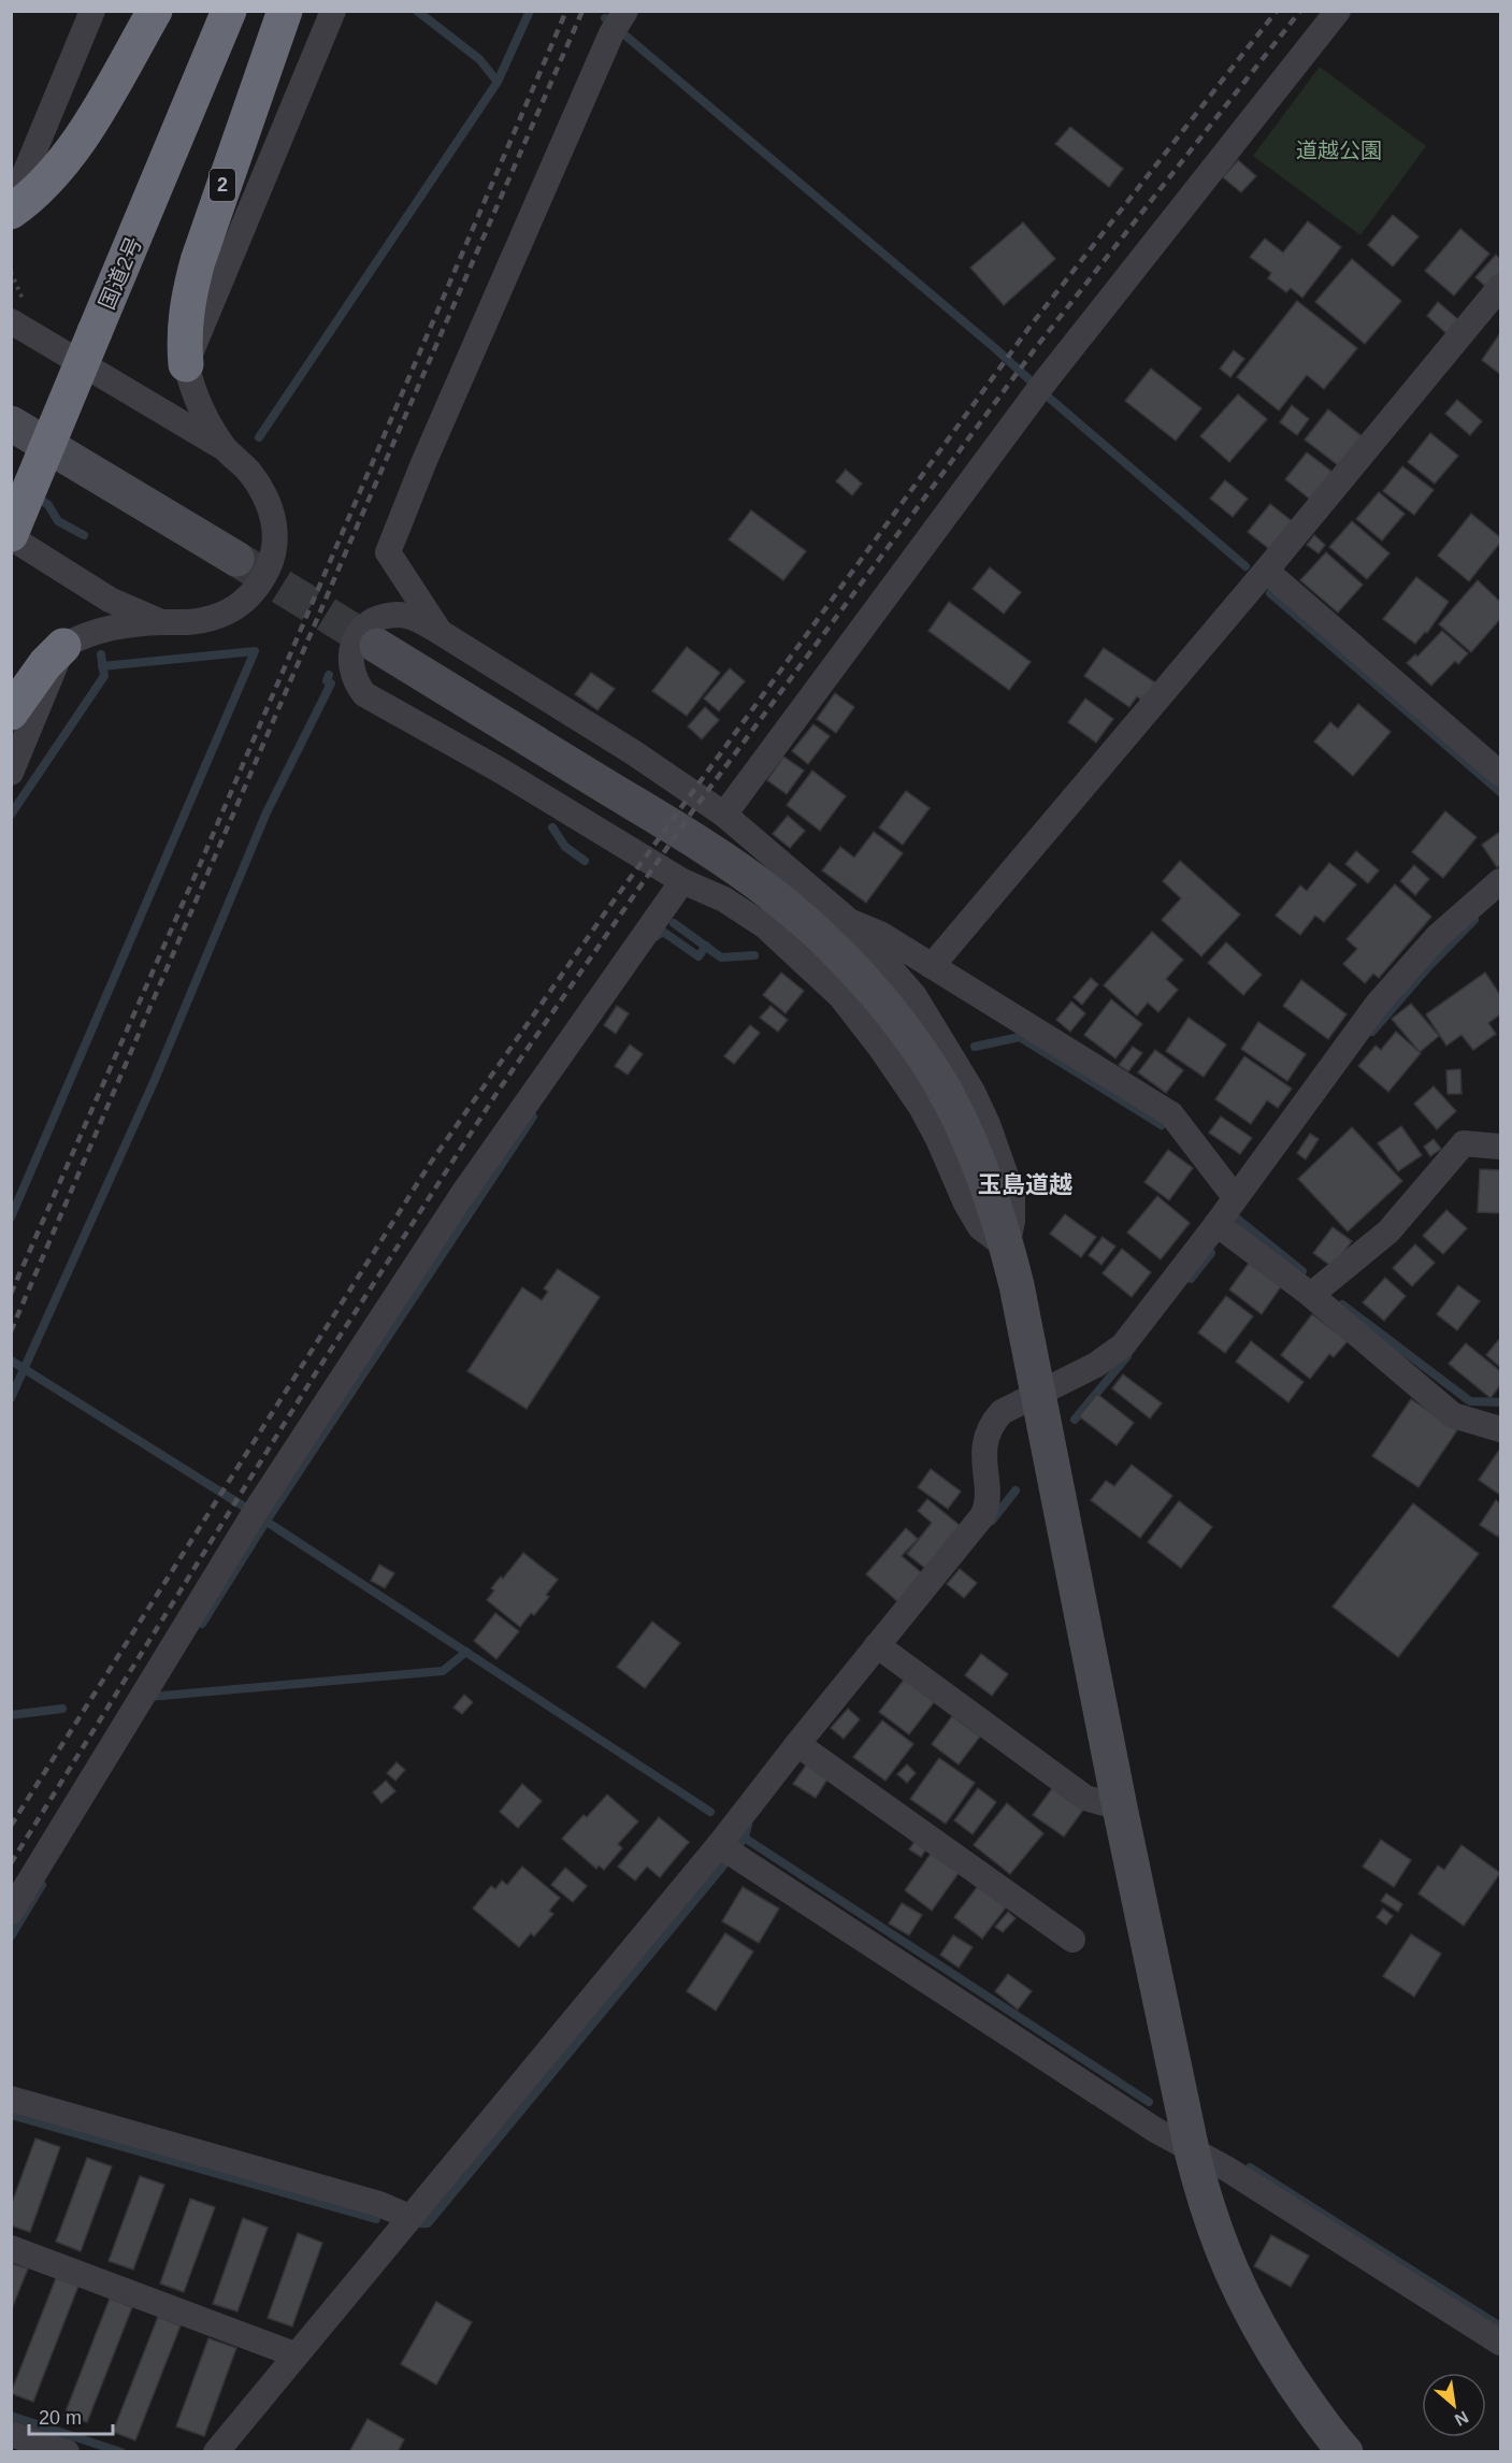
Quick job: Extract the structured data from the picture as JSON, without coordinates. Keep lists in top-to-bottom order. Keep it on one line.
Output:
{"streets":{"highway":["2","国道2号"]},"districts":["玉島道越"],"parks":["道越公園"],"scale_bar":"20 m","north":"bottom right"}
